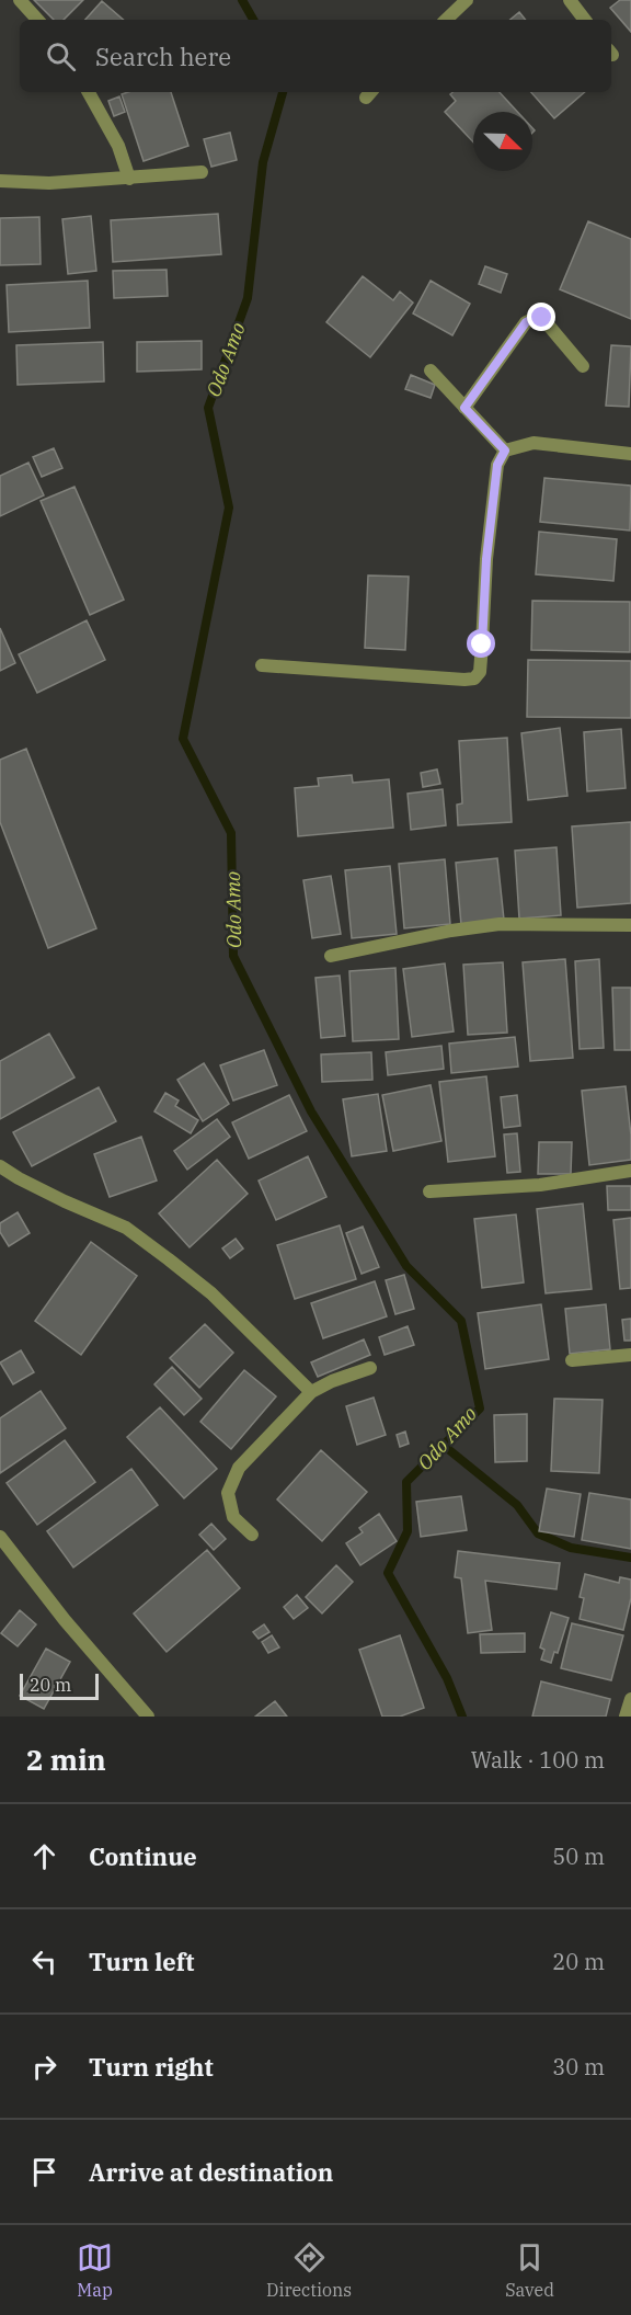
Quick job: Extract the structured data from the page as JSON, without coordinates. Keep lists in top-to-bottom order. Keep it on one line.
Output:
{"water":["Odo Amo"],"scale_bar":"20 m","north":"bottom right","page":{"search":"Search here","scale":"20 m","heading":["2 min","Walk · 100 m"],"list":[["Continue","50 m"],["Turn left","20 m"],["Turn right","30 m"],"Arrive at destination"],"nav":["Map","Directions","Saved"]}}
